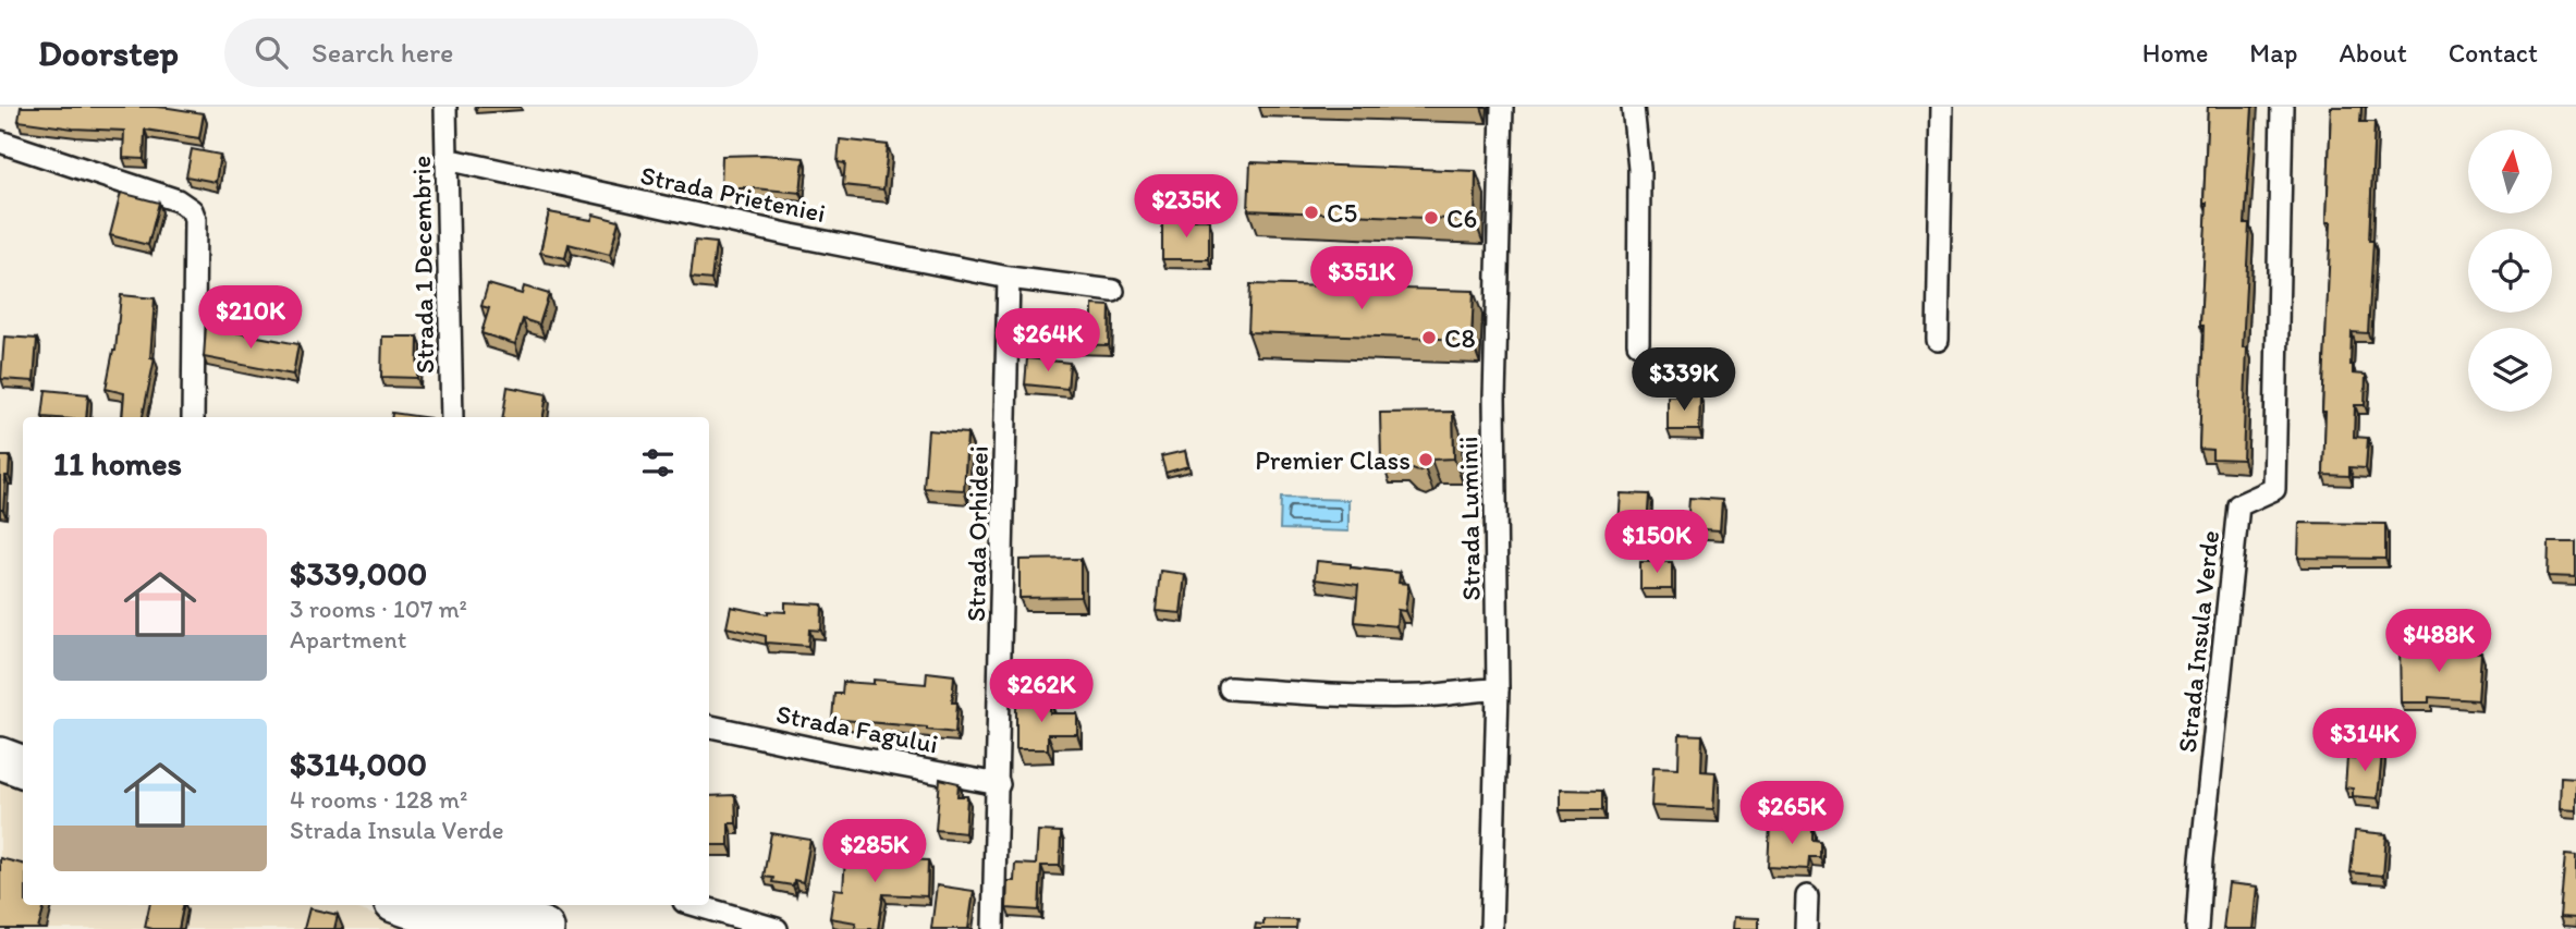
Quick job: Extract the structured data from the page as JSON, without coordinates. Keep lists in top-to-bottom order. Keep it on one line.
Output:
{"streets":{"street":["Strada Prieteniei","Strada 1 Decembrie","Strada Luminii","Strada Orhideei","Strada Insula Verde","Strada Fagului"]},"crossings":[["Strada Prieteniei","Strada 1 Decembrie"],["Strada Prieteniei","Strada Orhideei"],["Strada Orhideei","Strada Fagului"]],"places":["C5","C6","C8","Premier Class"],"north":"top","page":{"header":"Doorstep","search":"Search here","nav":["Home","Map","About","Contact"],"price":["$235K","$351K","$210K","$264K","$339K","$150K","$488K","$262K","$314K","$265K","$285K"],"heading":"11 homes","list":[{"name":"$339,000","note":"3 rooms · 107 m² · Apartment"},{"name":"$314,000","note":"4 rooms · 128 m² · Strada Insula Verde"}]}}
